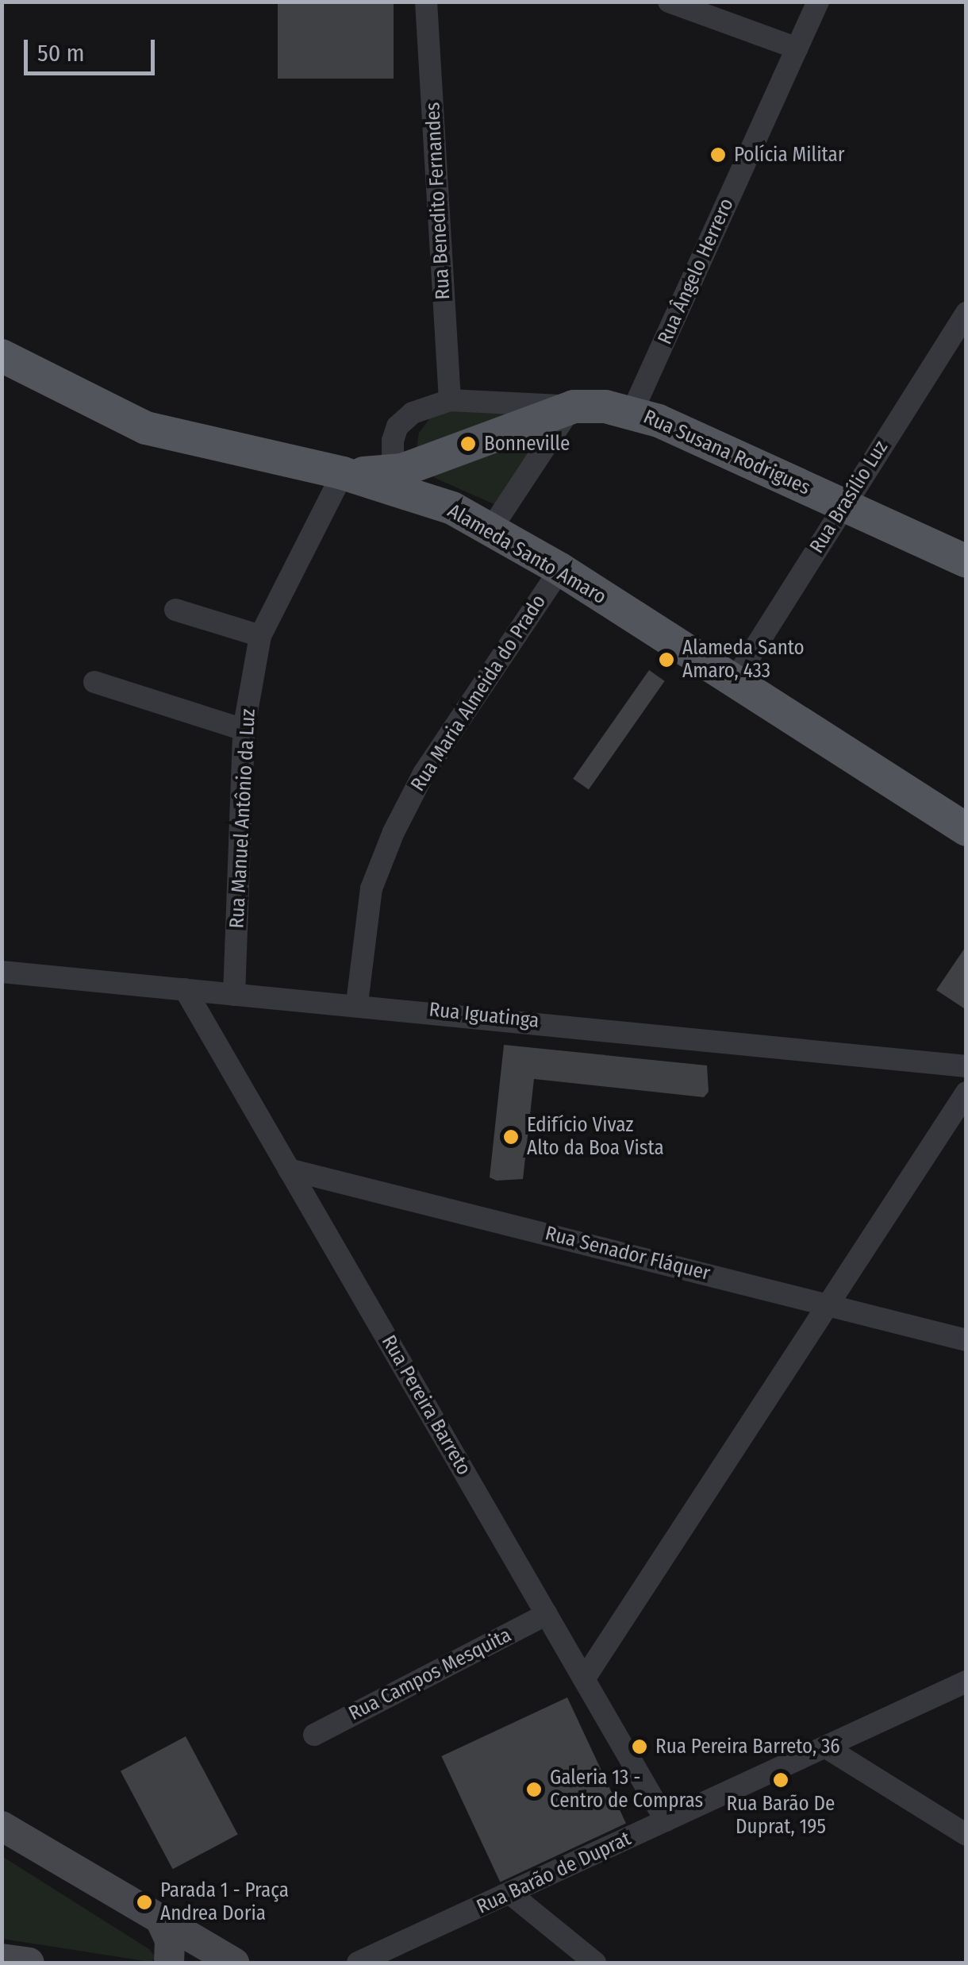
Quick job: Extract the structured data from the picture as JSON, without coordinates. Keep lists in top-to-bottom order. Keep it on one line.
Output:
{"streets":{"main road":["Rua Susana Rodrigues","Alameda Santo Amaro"],"street":["Rua Benedito Fernandes","Rua Ângelo Herrero","Rua Brasílio Luz","Rua Maria Almeida do Prado","Rua Manuel Antônio da Luz","Rua Iguatinga","Rua Senador Fláquer","Rua Pereira Barreto","Rua Campos Mesquita","Rua Barão de Duprat"]},"crossings":[["Rua Ângelo Herrero","Rua Susana Rodrigues"],["Rua Susana Rodrigues","Rua Brasílio Luz"],["Rua Susana Rodrigues","Alameda Santo Amaro"],["Rua Susana Rodrigues","Rua Manuel Antônio da Luz"],["Rua Brasílio Luz","Alameda Santo Amaro"],["Alameda Santo Amaro","Rua Maria Almeida do Prado"],["Alameda Santo Amaro","Rua Manuel Antônio da Luz"],["Rua Maria Almeida do Prado","Rua Iguatinga"],["Rua Manuel Antônio da Luz","Rua Iguatinga"],["Rua Iguatinga","Rua Pereira Barreto"],["Rua Senador Fláquer","Rua Pereira Barreto"],["Rua Pereira Barreto","Rua Campos Mesquita"],["Rua Pereira Barreto","Rua Barão de Duprat"]],"places":["Polícia Militar","Bonneville","Alameda Santo Amaro, 433","Edifício Vivaz Alto da Boa Vista","Rua Pereira Barreto, 36","Rua Barão De Duprat, 195","Galeria 13 - Centro de Compras","Parada 1 - Praça Andrea Doria"],"scale_bar":"50 m"}
